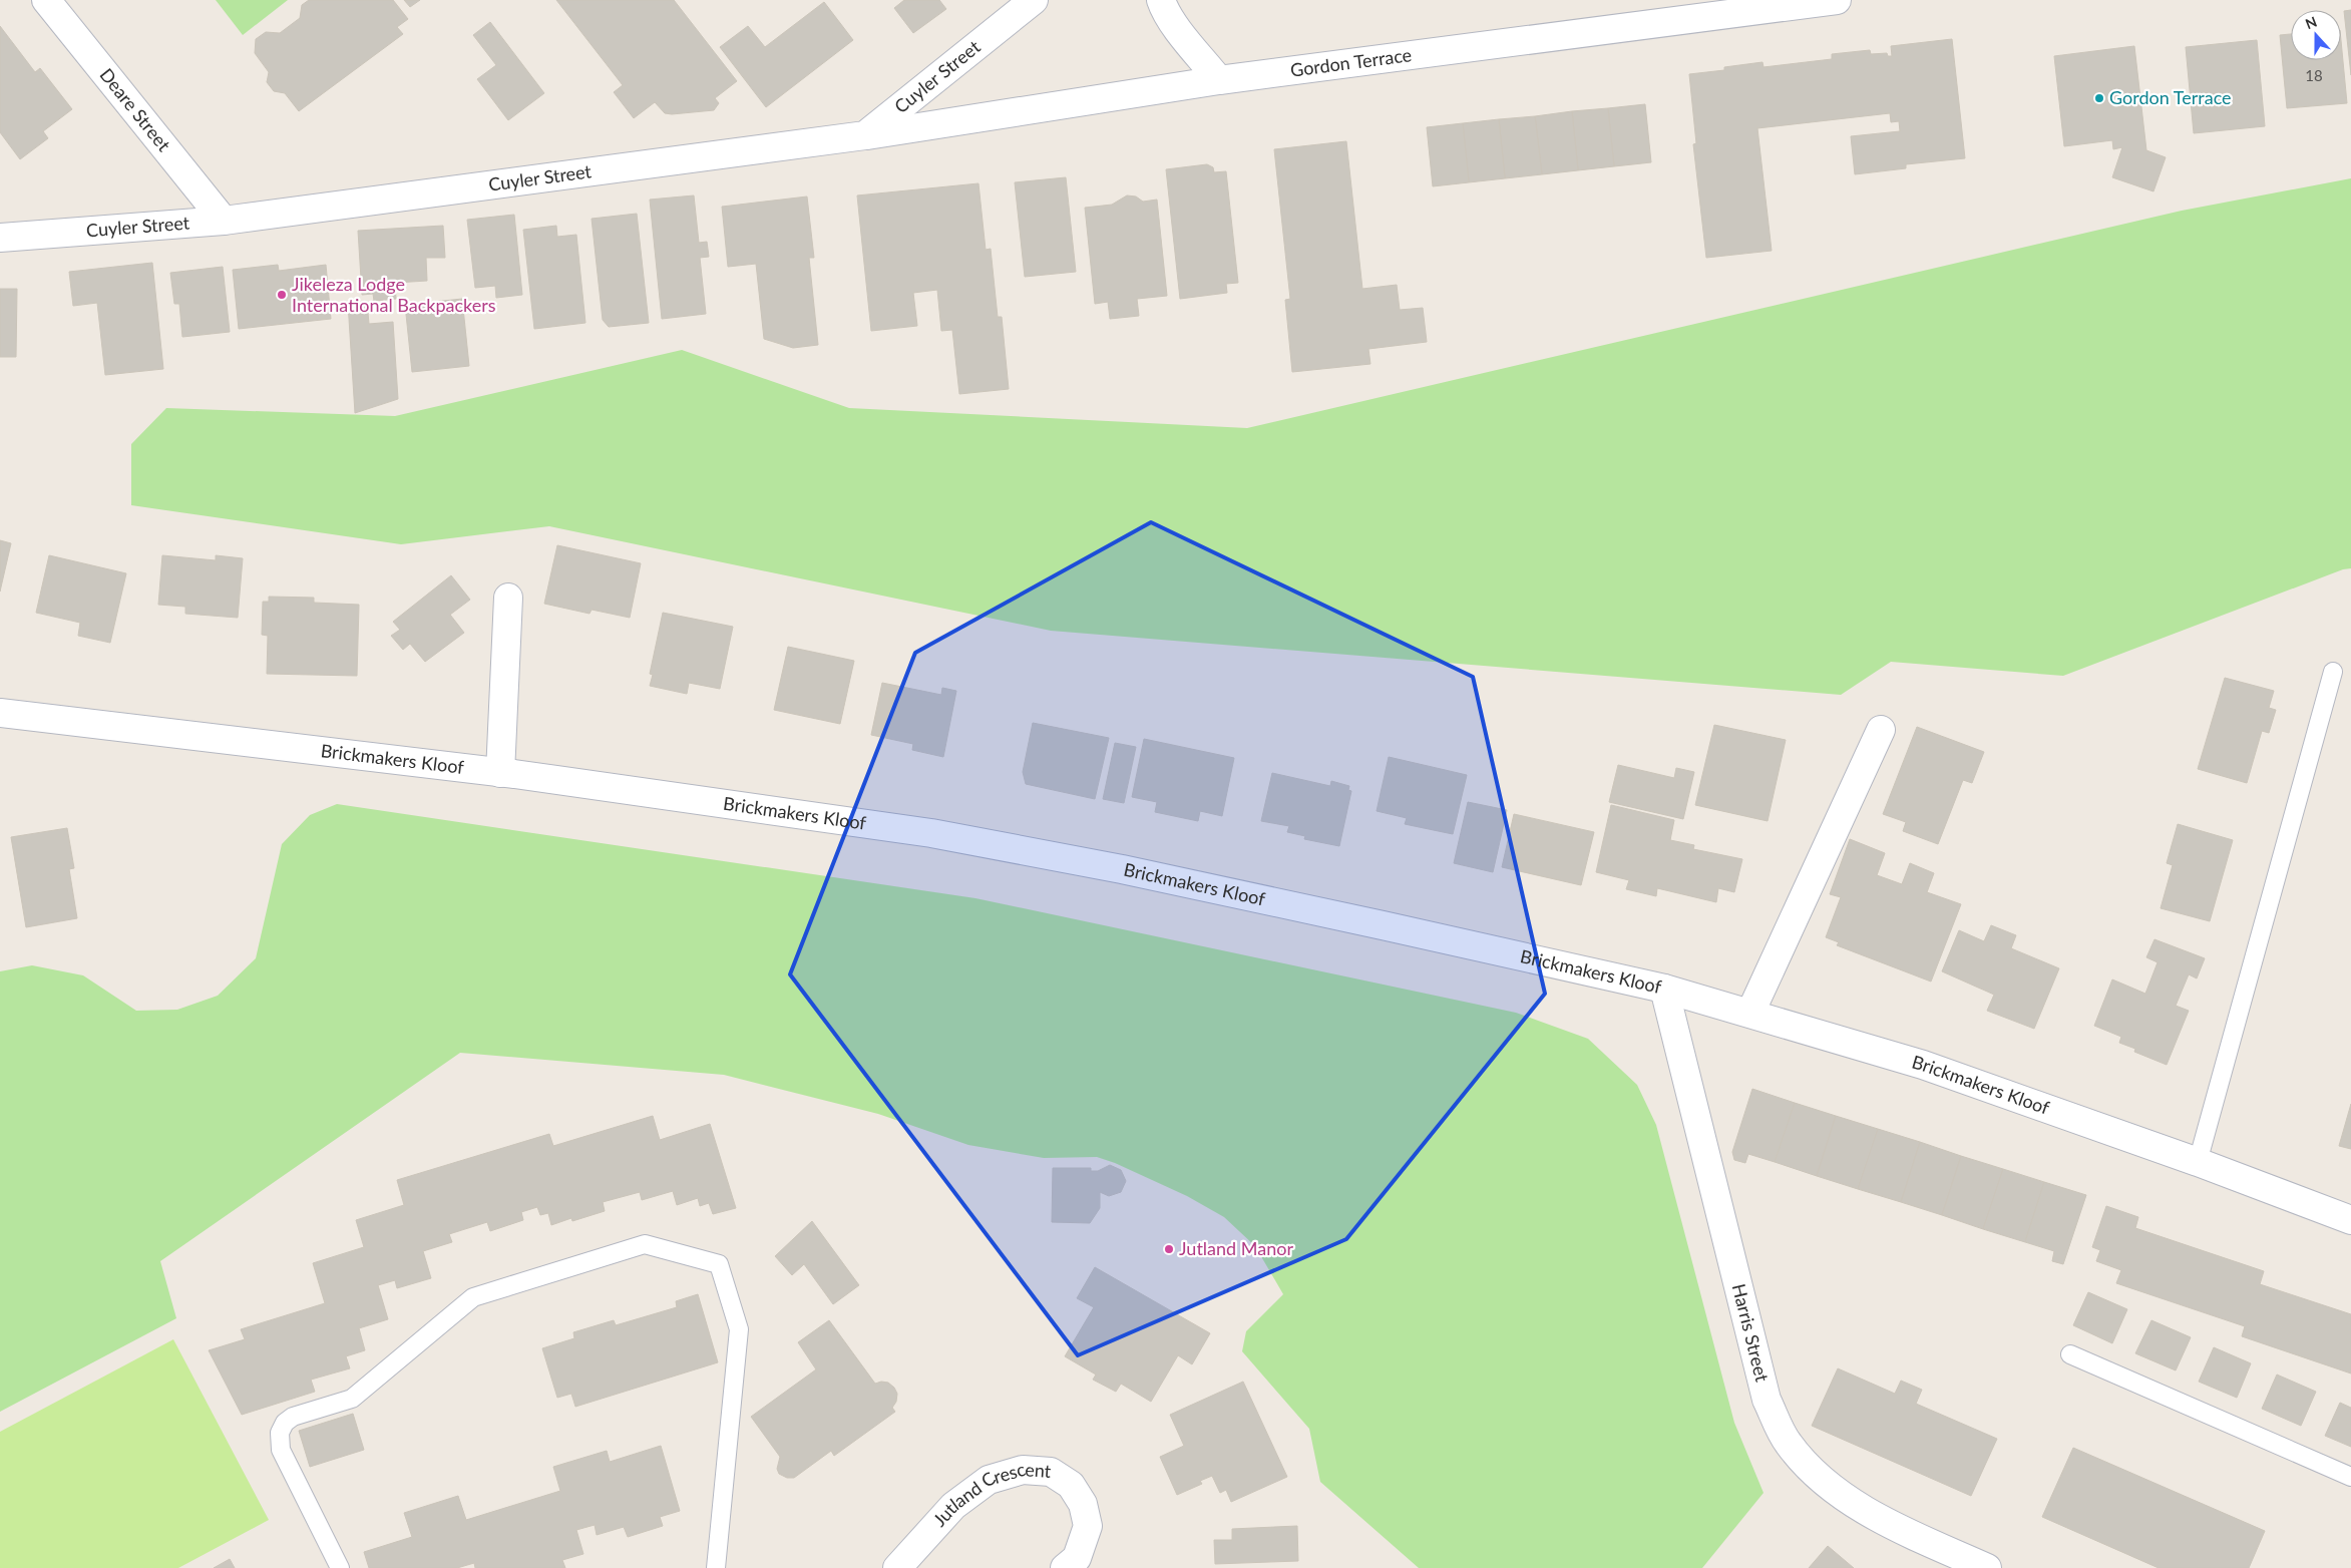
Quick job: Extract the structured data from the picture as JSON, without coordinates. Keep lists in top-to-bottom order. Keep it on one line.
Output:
{"streets":{"street":["Gordon Terrace","Cuyler Street","Deare Street","Brickmakers Kloof","Harris Street","Jutland Crescent"]},"crossings":[["Gordon Terrace","Cuyler Street"],["Cuyler Street","Deare Street"],["Brickmakers Kloof","Harris Street"]],"places":["Gordon Terrace","Jikeleza Lodge International Backpackers","Jutland Manor"],"house_numbers":["18"],"north":"top"}
